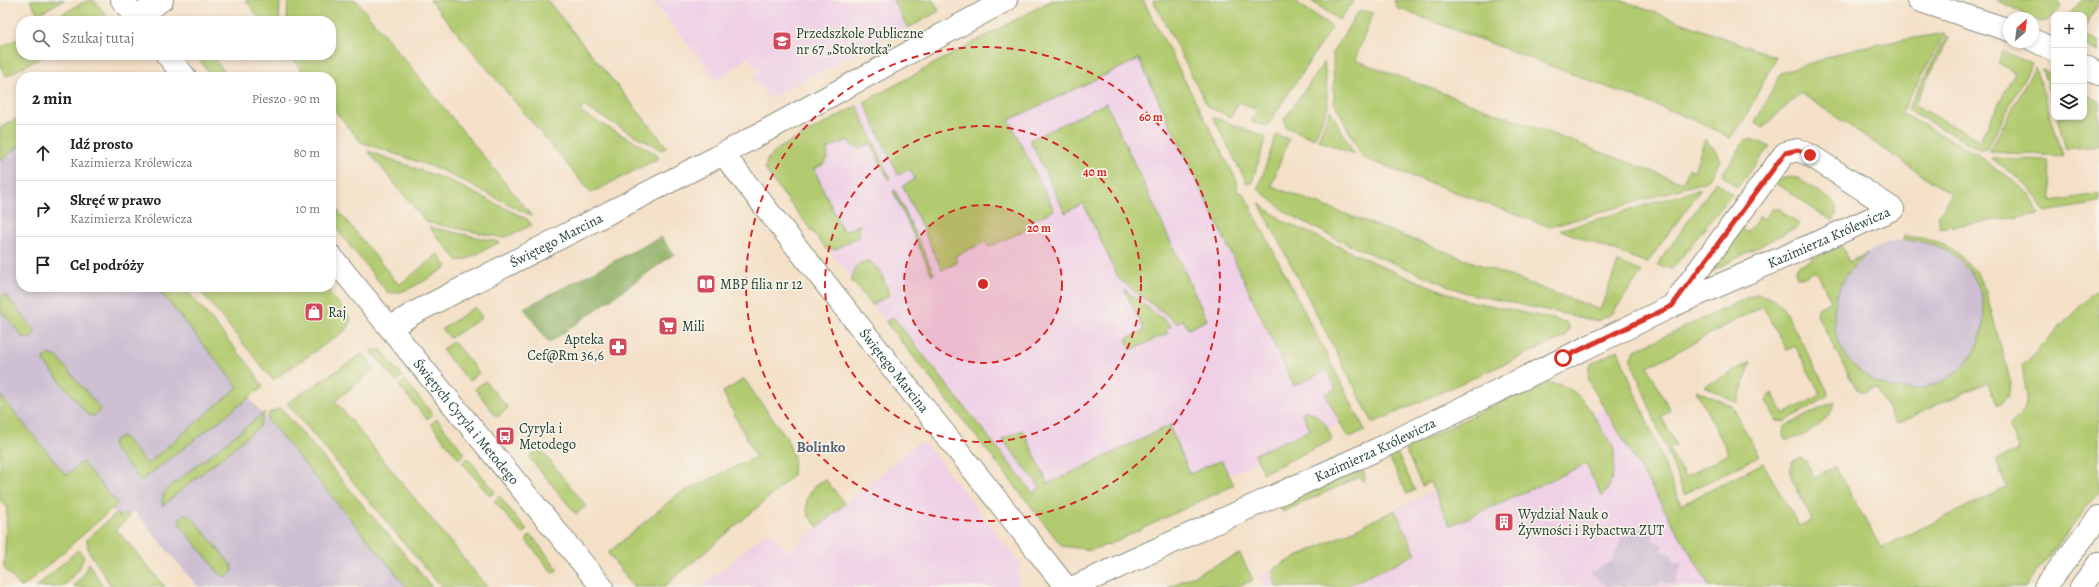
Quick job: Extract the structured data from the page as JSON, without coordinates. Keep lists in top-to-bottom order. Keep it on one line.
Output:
{"streets":{"street":["Kazimierza Królewicza","Świętego Marcina","Świętych Cyryla i Metodego"]},"crossings":[["Świętego Marcina","Świętych Cyryla i Metodego"]],"districts":["Bolinko"],"places":{"school or university":["Przedszkole Publiczne nr 67 „Stokrotka”"],"library":["MBP filia nr 12"],"shop":["Raj"],"supermarket":["Mili"],"pharmacy":["Apteka Cef@Rm 36,6"],"bus stop":["Cyryla i Metodego"],"building":["Wydział Nauk o Żywności i Rybactwa ZUT"]},"north":"top right","page":{"map_buttons":["+","−"],"search":"Szukaj tutaj","heading":["2 min","Pieszo · 90 m"],"list":[["Idź prosto","Kazimierza Królewicza","80 m"],["Skręć w prawo","Kazimierza Królewicza","10 m"],"Cel podróży"]},"rings":["60 m","40 m","20 m"]}
